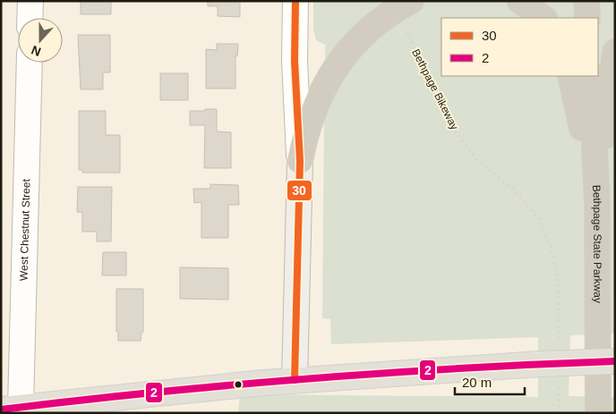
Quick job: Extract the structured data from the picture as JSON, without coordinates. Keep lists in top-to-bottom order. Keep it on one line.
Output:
{"streets":{"highway":["Bethpage State Parkway"],"street":["West Chestnut Street"],"path":["Bethpage Bikeway"]},"lines":["transit line 30","transit line 2"],"legend":["30","2"],"scale_bar":"20 m","north":"bottom"}
